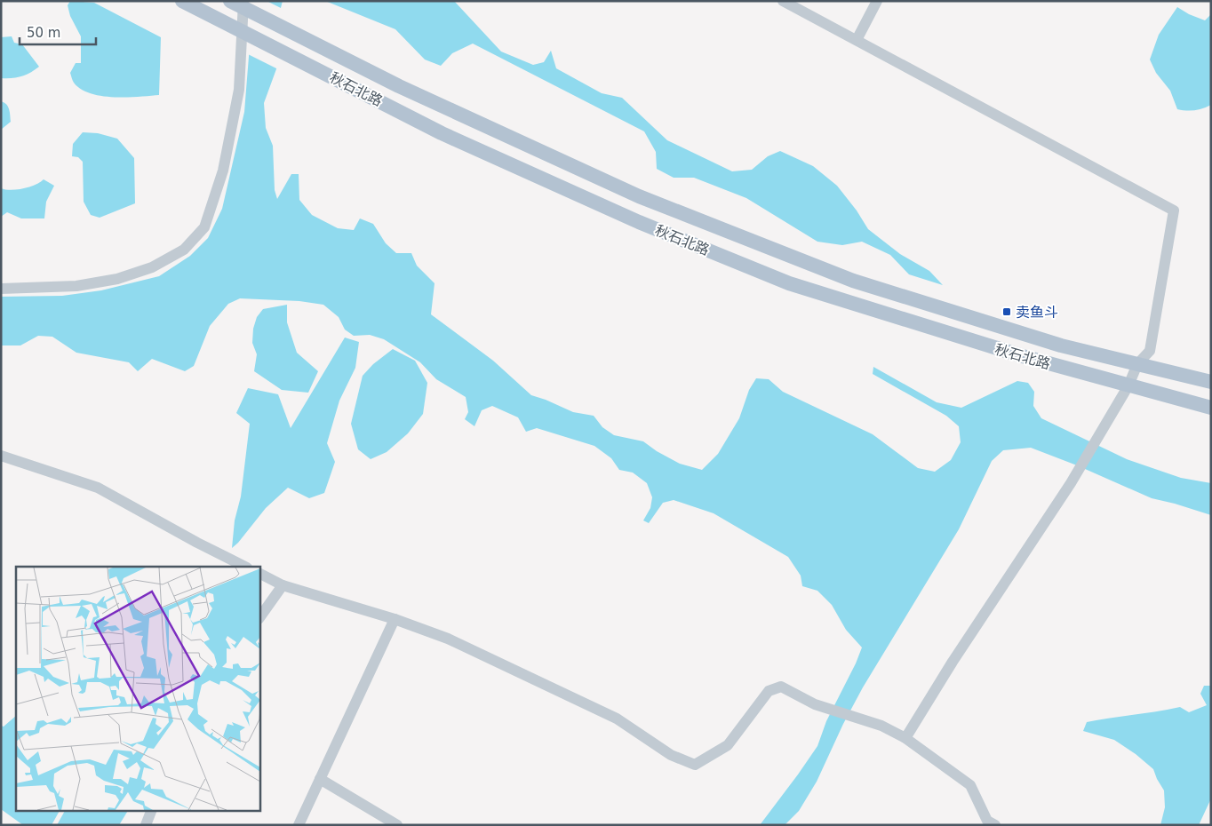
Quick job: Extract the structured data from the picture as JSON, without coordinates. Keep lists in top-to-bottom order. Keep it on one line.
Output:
{"streets":{"main road":["秋石北路"]},"places":{"transit":["卖鱼斗"]},"scale_bar":"50 m"}
